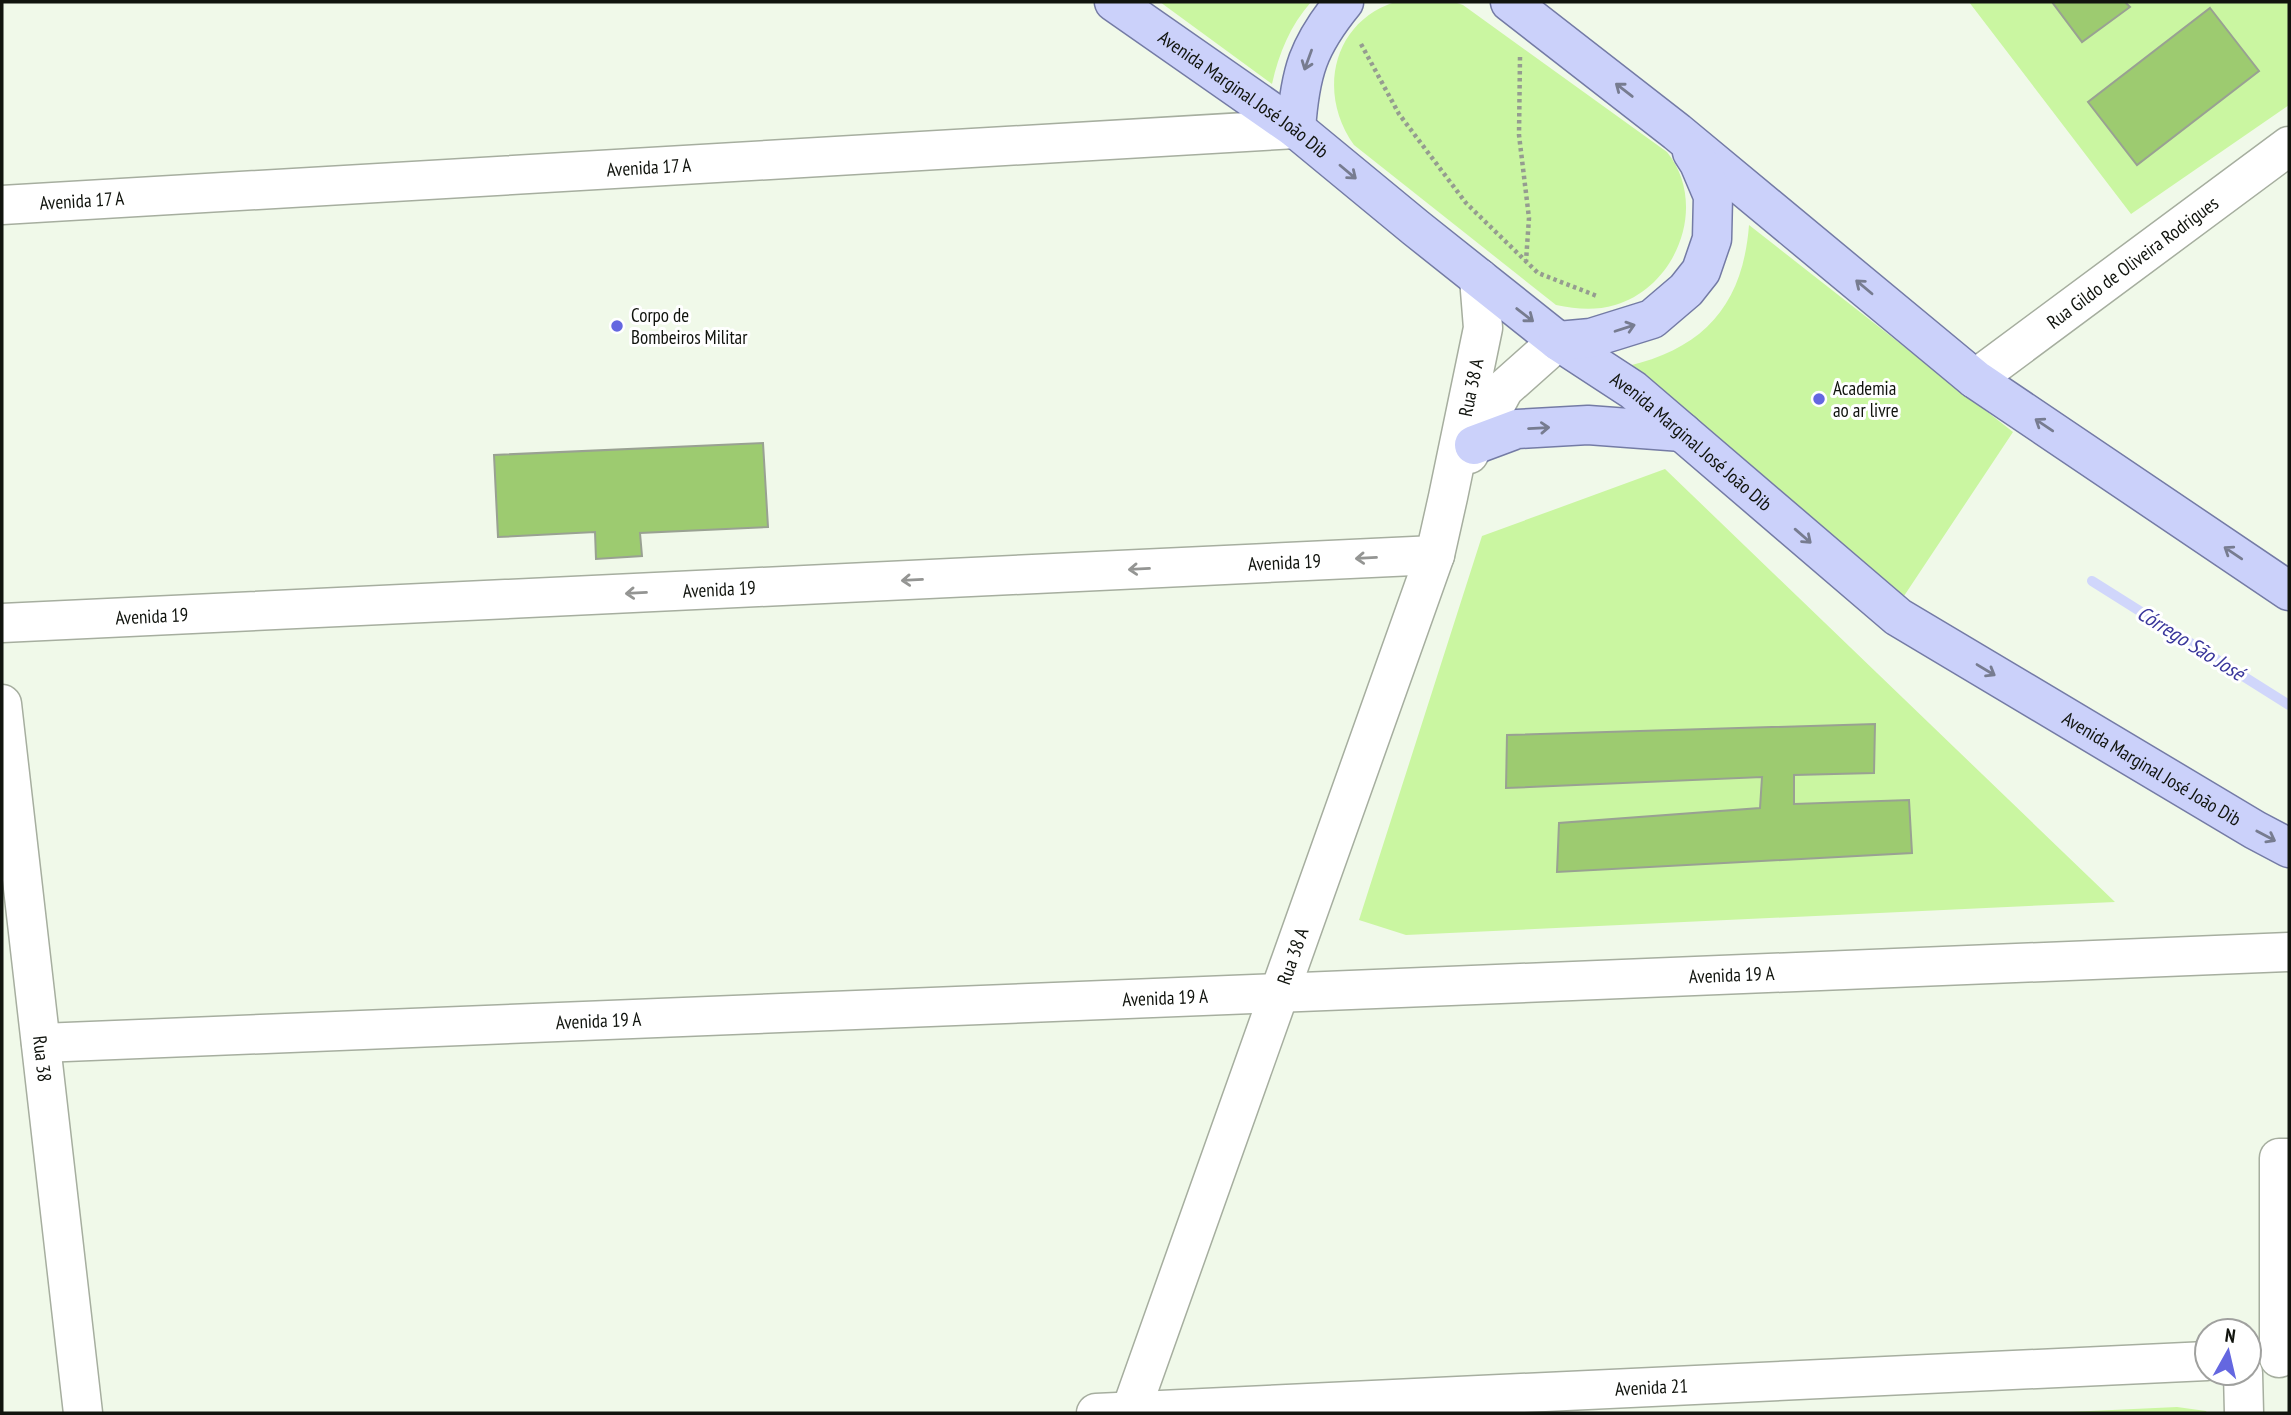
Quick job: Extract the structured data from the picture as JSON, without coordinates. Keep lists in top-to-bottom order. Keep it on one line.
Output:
{"streets":{"main road":["Avenida Marginal José João Dib"],"street":["Avenida 17 A","Rua Gildo de Oliveira Rodrigues","Rua 38 A","Avenida 19","Avenida 19 A","Rua 38","Avenida 21"]},"crossings":[["Avenida Marginal José João Dib","Avenida 17 A"],["Avenida Marginal José João Dib","Rua 38 A"],["Rua 38 A","Avenida 19"],["Rua 38 A","Avenida 19 A"],["Rua 38 A","Avenida 21"],["Avenida 19 A","Rua 38"]],"one_way":["Avenida 19"],"water":["Córrego São José"],"places":["Corpo de Bombeiros Militar","Academia ao ar livre"],"north":"top"}
